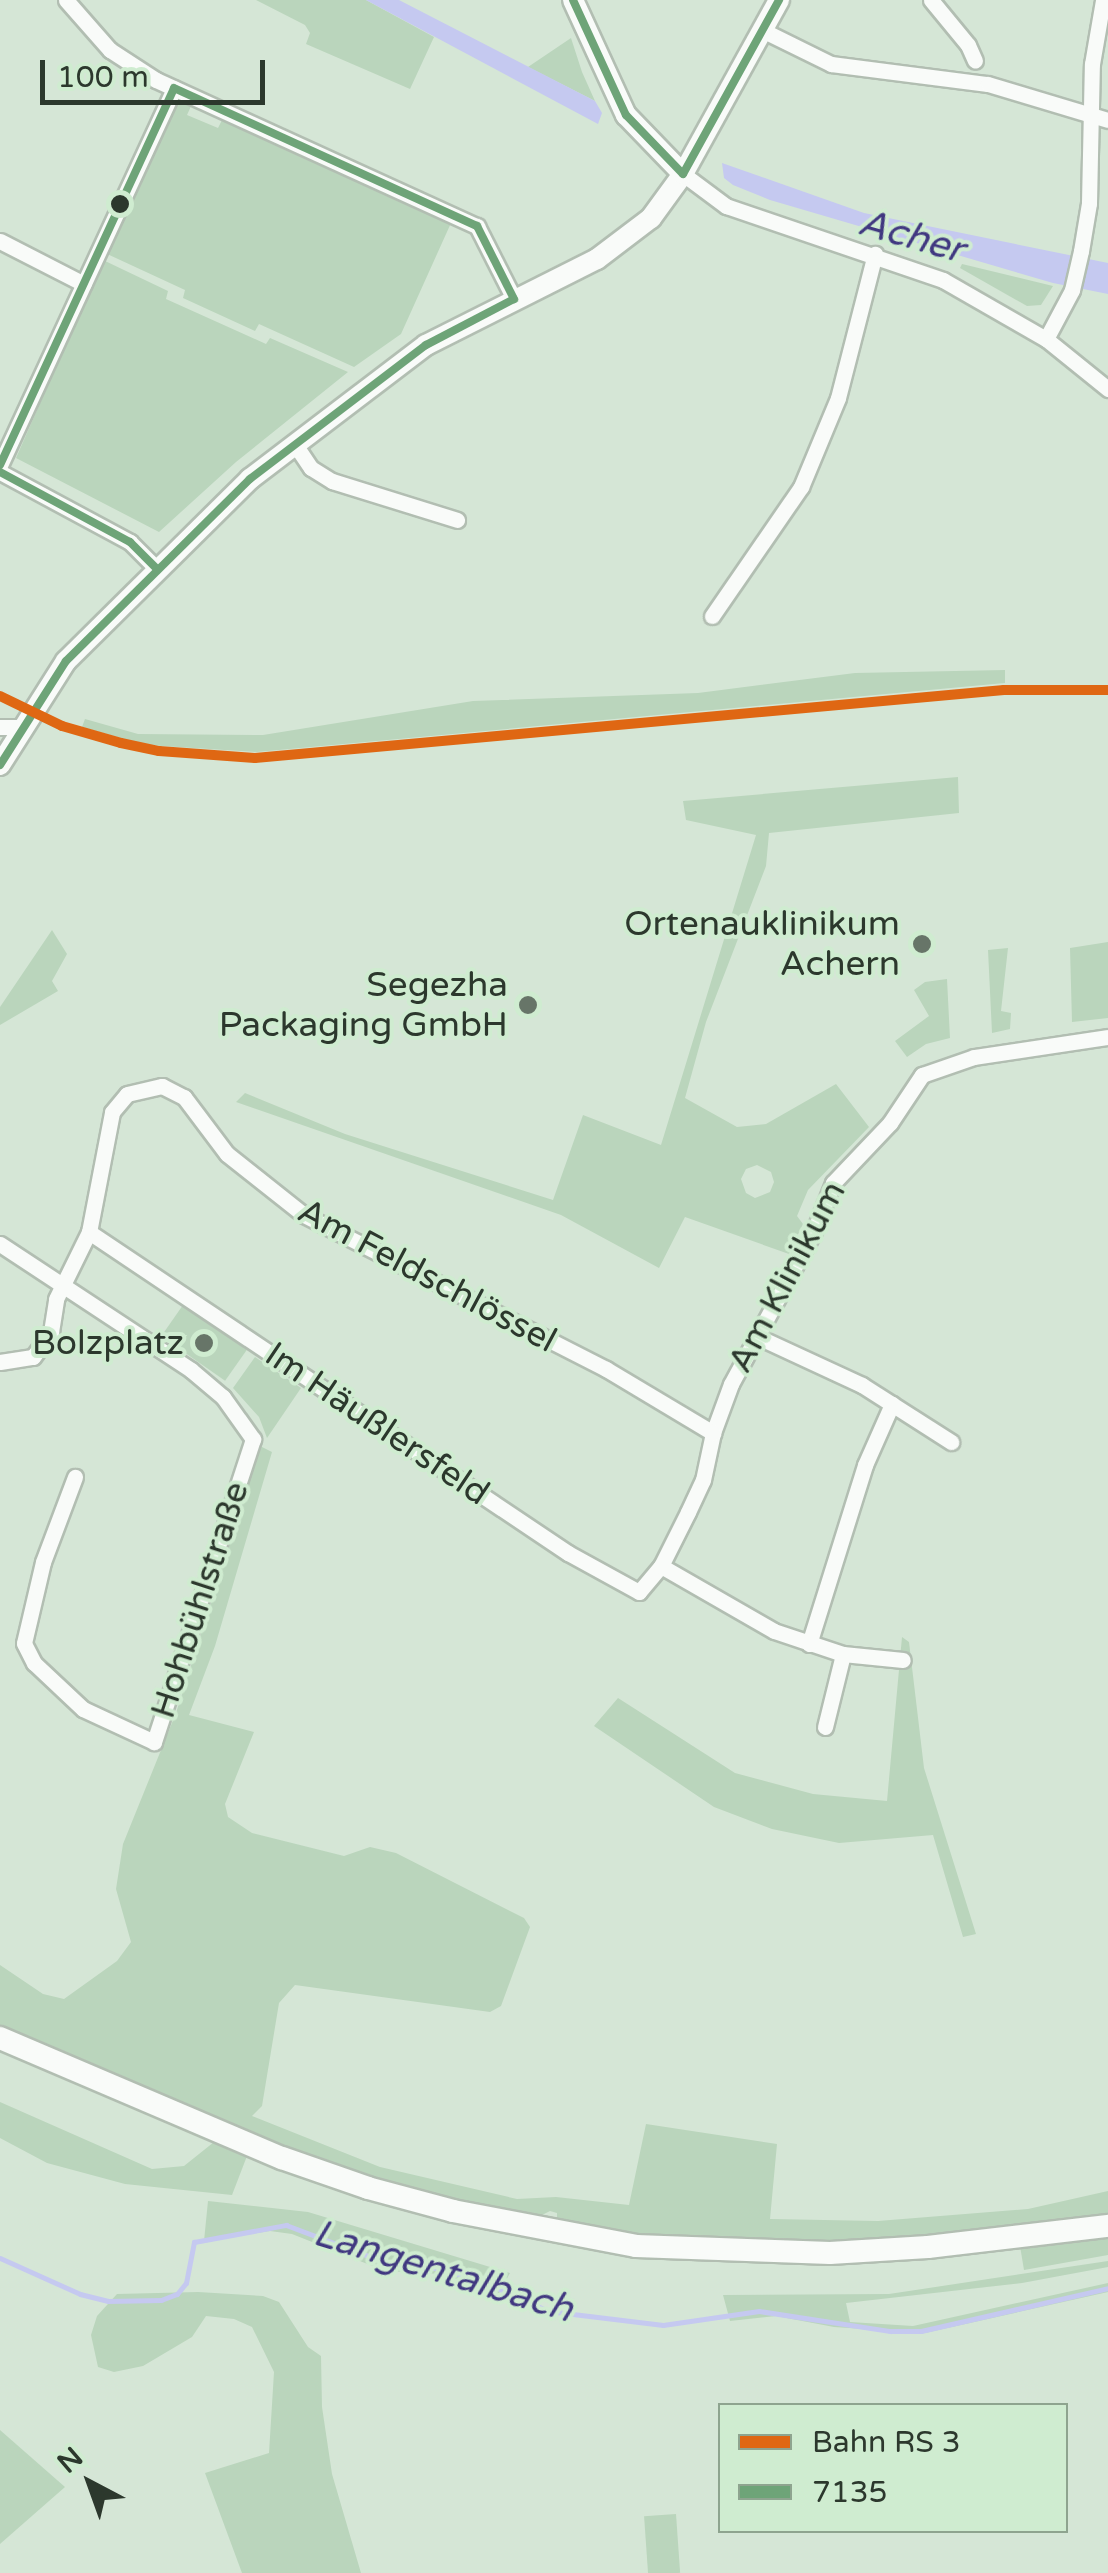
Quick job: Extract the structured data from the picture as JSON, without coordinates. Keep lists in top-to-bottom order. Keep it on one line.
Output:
{"streets":{"street":["Am Feldschlössel","Am Klinikum","Im Häußlersfeld","Hohbühlstraße"]},"crossings":[["Am Feldschlössel","Am Klinikum"],["Am Feldschlössel","Im Häußlersfeld"],["Am Feldschlössel","Hohbühlstraße"],["Am Klinikum","Im Häußlersfeld"]],"water":["Acher","Langentalbach"],"places":["Ortenauklinikum Achern","Segezha Packaging GmbH","Bolzplatz"],"lines":["transit line 7135"],"legend":["Bahn RS 3","7135"],"scale_bar":"100 m","north":"top left"}
